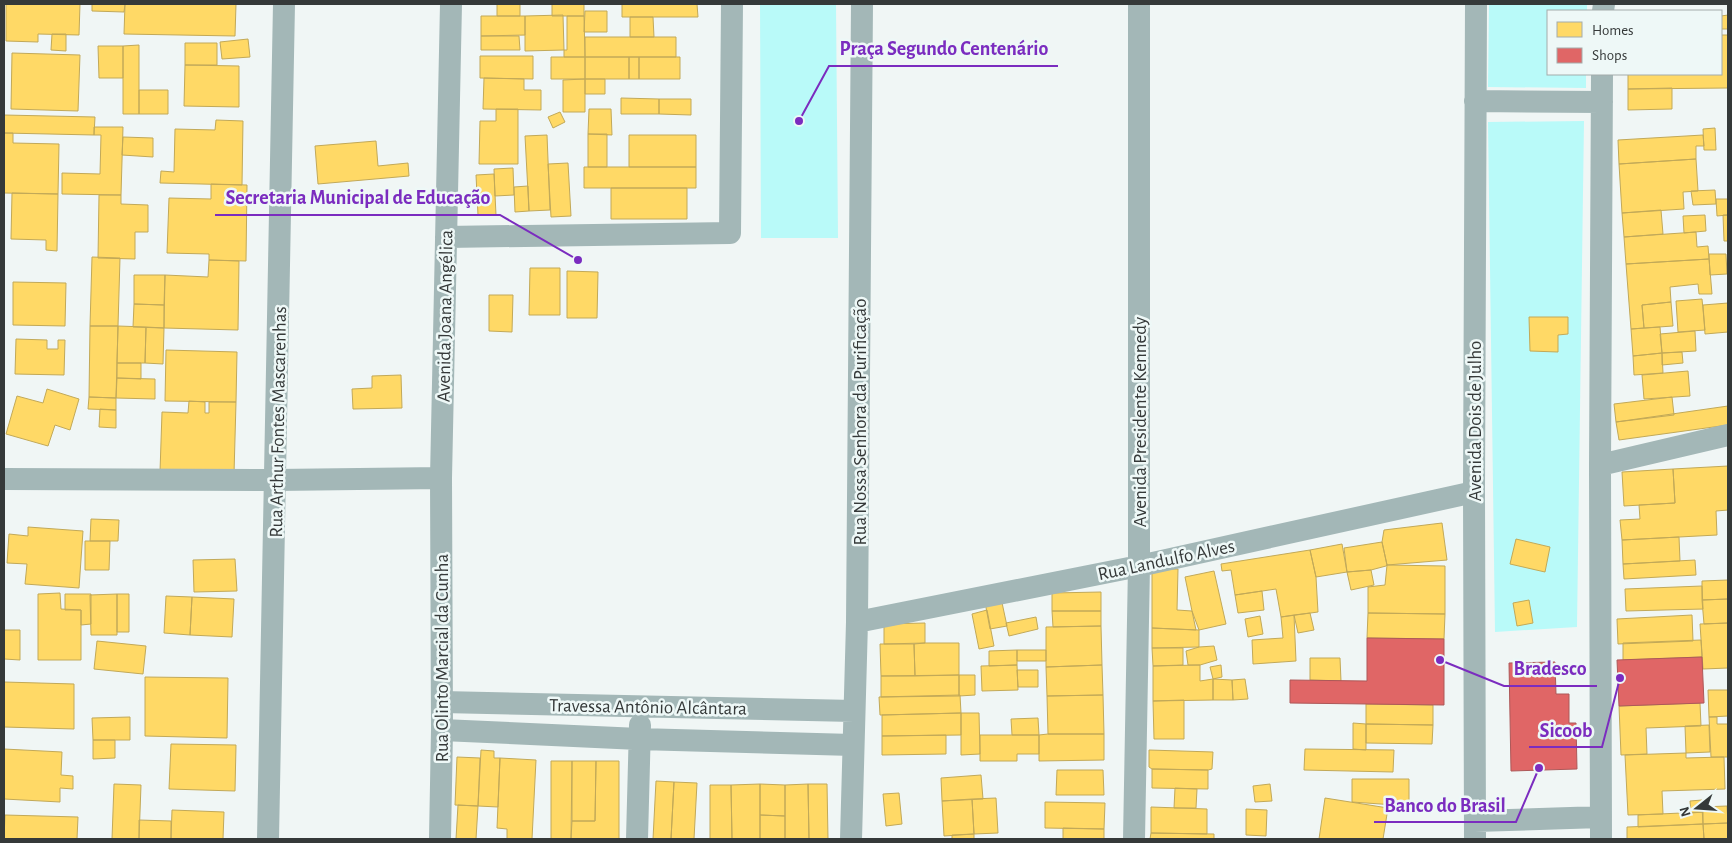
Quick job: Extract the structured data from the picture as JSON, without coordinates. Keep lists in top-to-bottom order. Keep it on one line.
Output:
{"streets":{"street":["Avenida Joana Angélica","Avenida Dois de Julho","Rua Arthur Fontes Mascarenhas","Rua Nossa Senhora da Purificação","Avenida Presidente Kennedy","Rua Landulfo Alves","Rua Olinto Marcial da Cunha","Travessa Antônio Alcântara"]},"crossings":[["Avenida Joana Angélica","Rua Olinto Marcial da Cunha"],["Avenida Dois de Julho","Rua Landulfo Alves"],["Rua Nossa Senhora da Purificação","Rua Landulfo Alves"],["Rua Nossa Senhora da Purificação","Travessa Antônio Alcântara"],["Avenida Presidente Kennedy","Rua Landulfo Alves"],["Rua Olinto Marcial da Cunha","Travessa Antônio Alcântara"]],"places":["Praça Segundo Centenário","Secretaria Municipal de Educação","Bradesco","Sicoob","Banco do Brasil"],"legend":["Homes","Shops"],"north":"left"}
